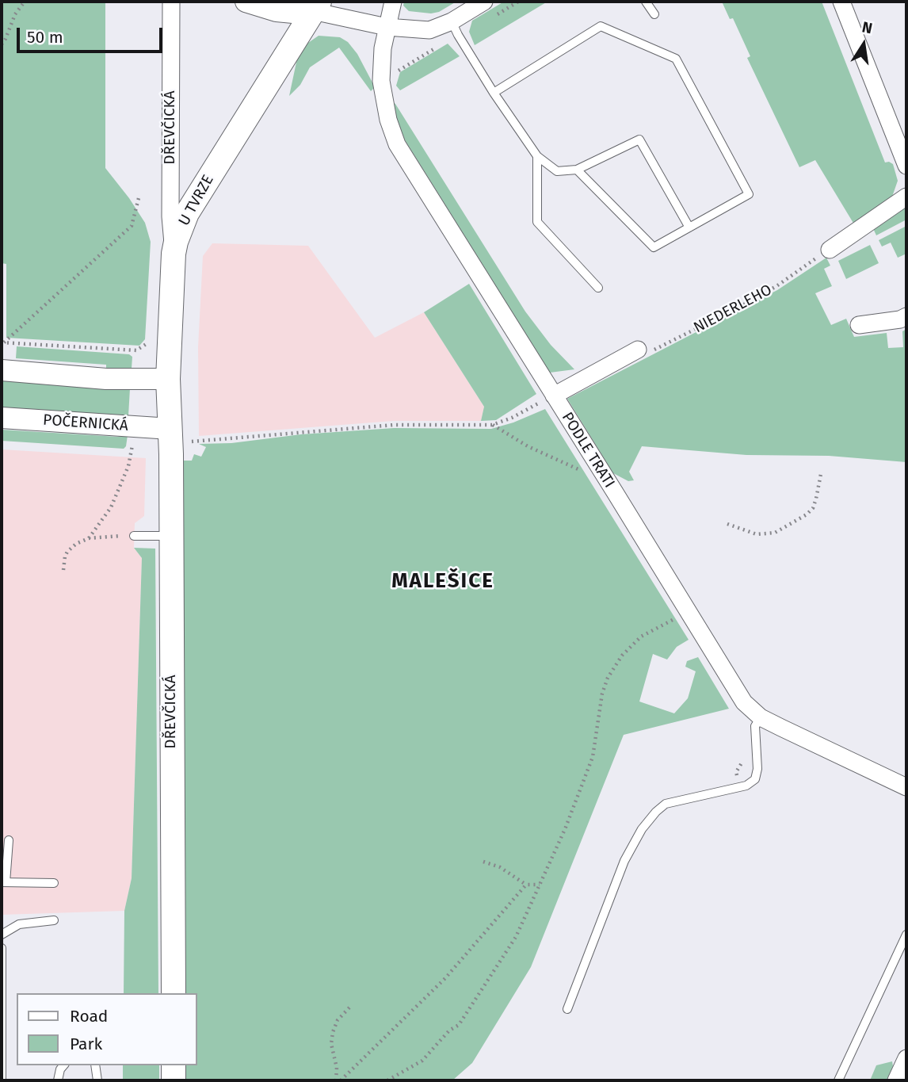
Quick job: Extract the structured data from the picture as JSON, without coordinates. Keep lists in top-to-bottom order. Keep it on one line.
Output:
{"streets":{"main road":["DŘEVČICKÁ","U TVRZE"],"street":["POČERNICKÁ","PODLE TRATI"],"path":["NIEDERLEHO"]},"crossings":[["DŘEVČICKÁ","U TVRZE"],["DŘEVČICKÁ","POČERNICKÁ"],["U TVRZE","POČERNICKÁ"]],"districts":["MALEŠICE"],"legend":["Road","Park"],"scale_bar":"50 m","north":"top"}
